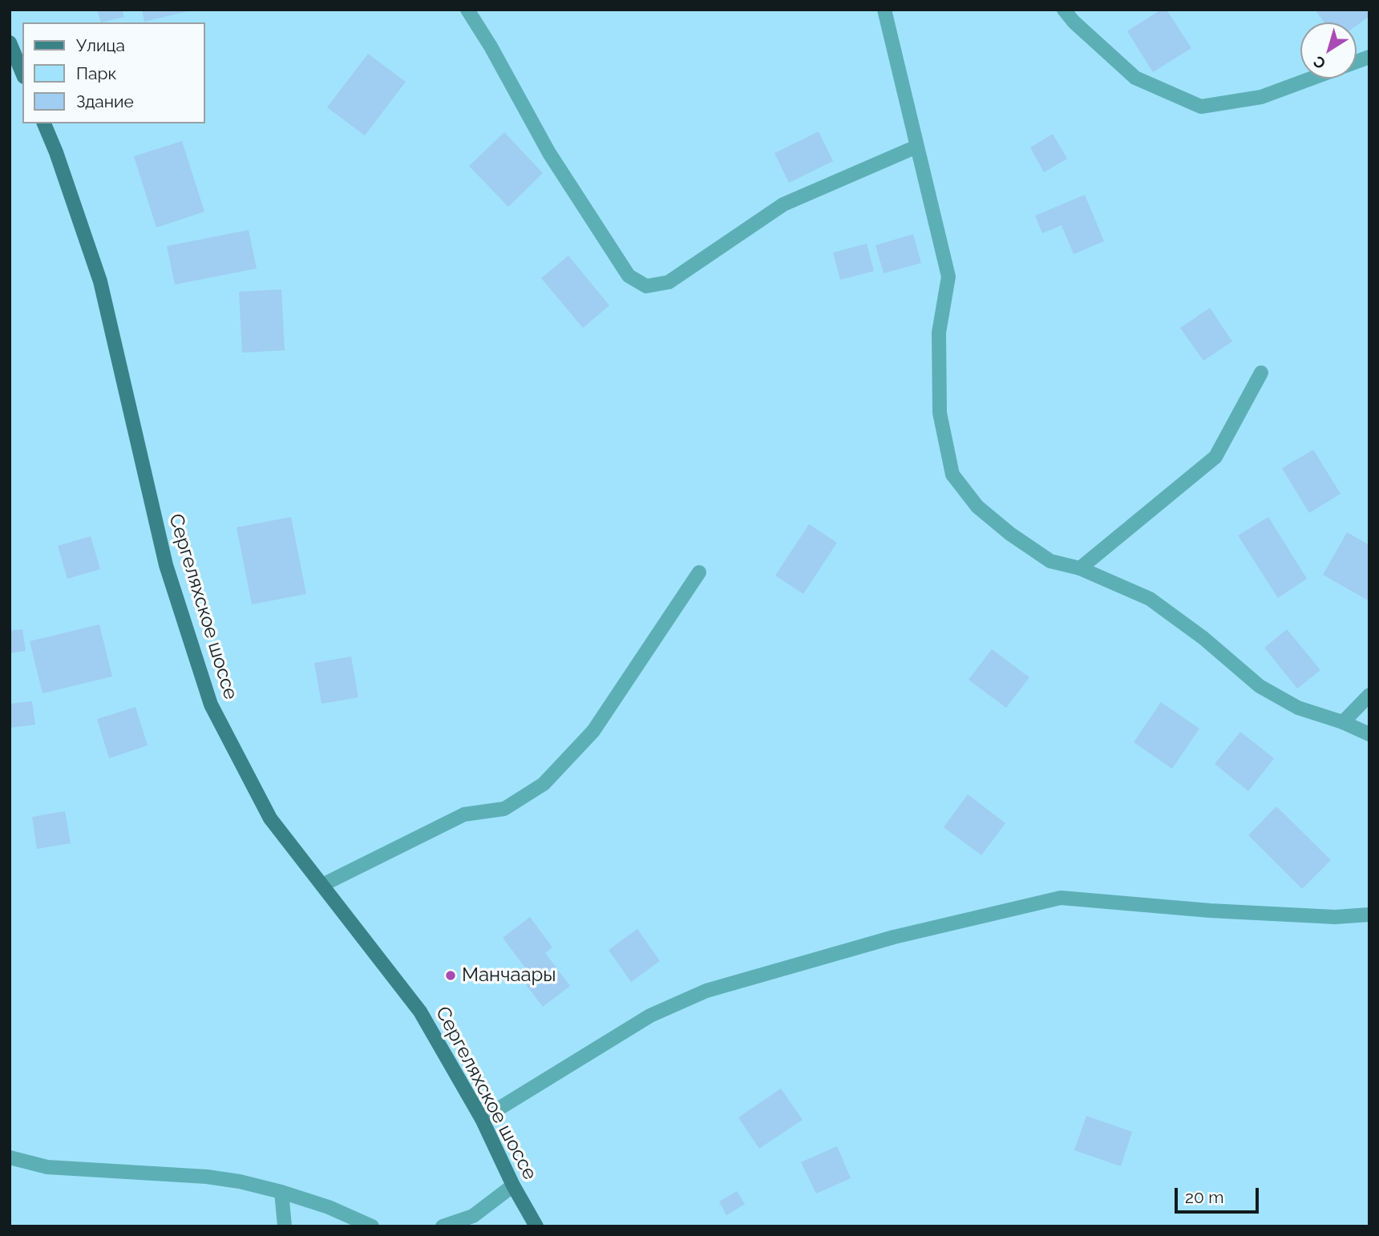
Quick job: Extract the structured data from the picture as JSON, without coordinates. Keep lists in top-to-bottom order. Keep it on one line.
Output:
{"streets":{"main road":["Сергеляхское шоссе"]},"places":["Манчаары"],"legend":["Улица","Парк","Здание"],"scale_bar":"20 m","north":"bottom left"}
